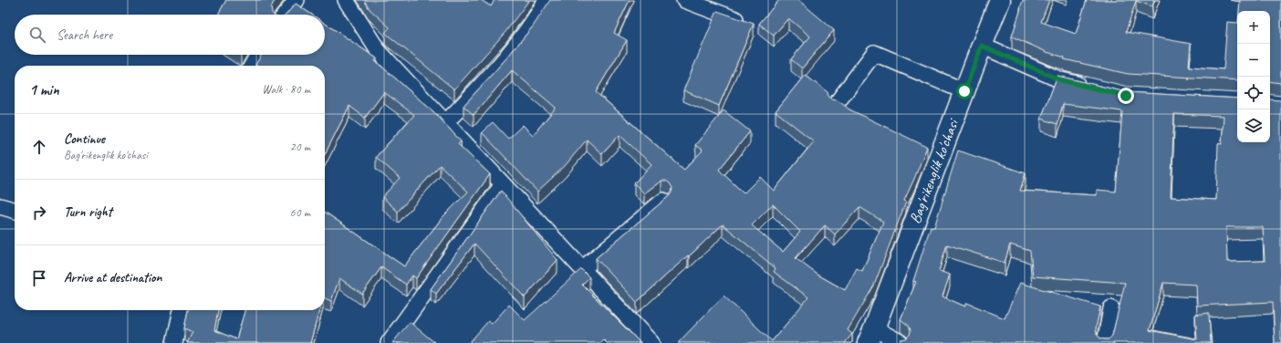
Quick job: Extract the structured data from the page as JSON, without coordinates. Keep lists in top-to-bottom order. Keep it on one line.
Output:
{"streets":{"main road":["Bag'rikenglik ko'chasi"]},"page":{"map_buttons":["+","−"],"search":"Search here","heading":["1 min","Walk · 80 m"],"list":[["Continue","Bag'rikenglik ko'chasi","20 m"],["Turn right","60 m"],"Arrive at destination"]}}
